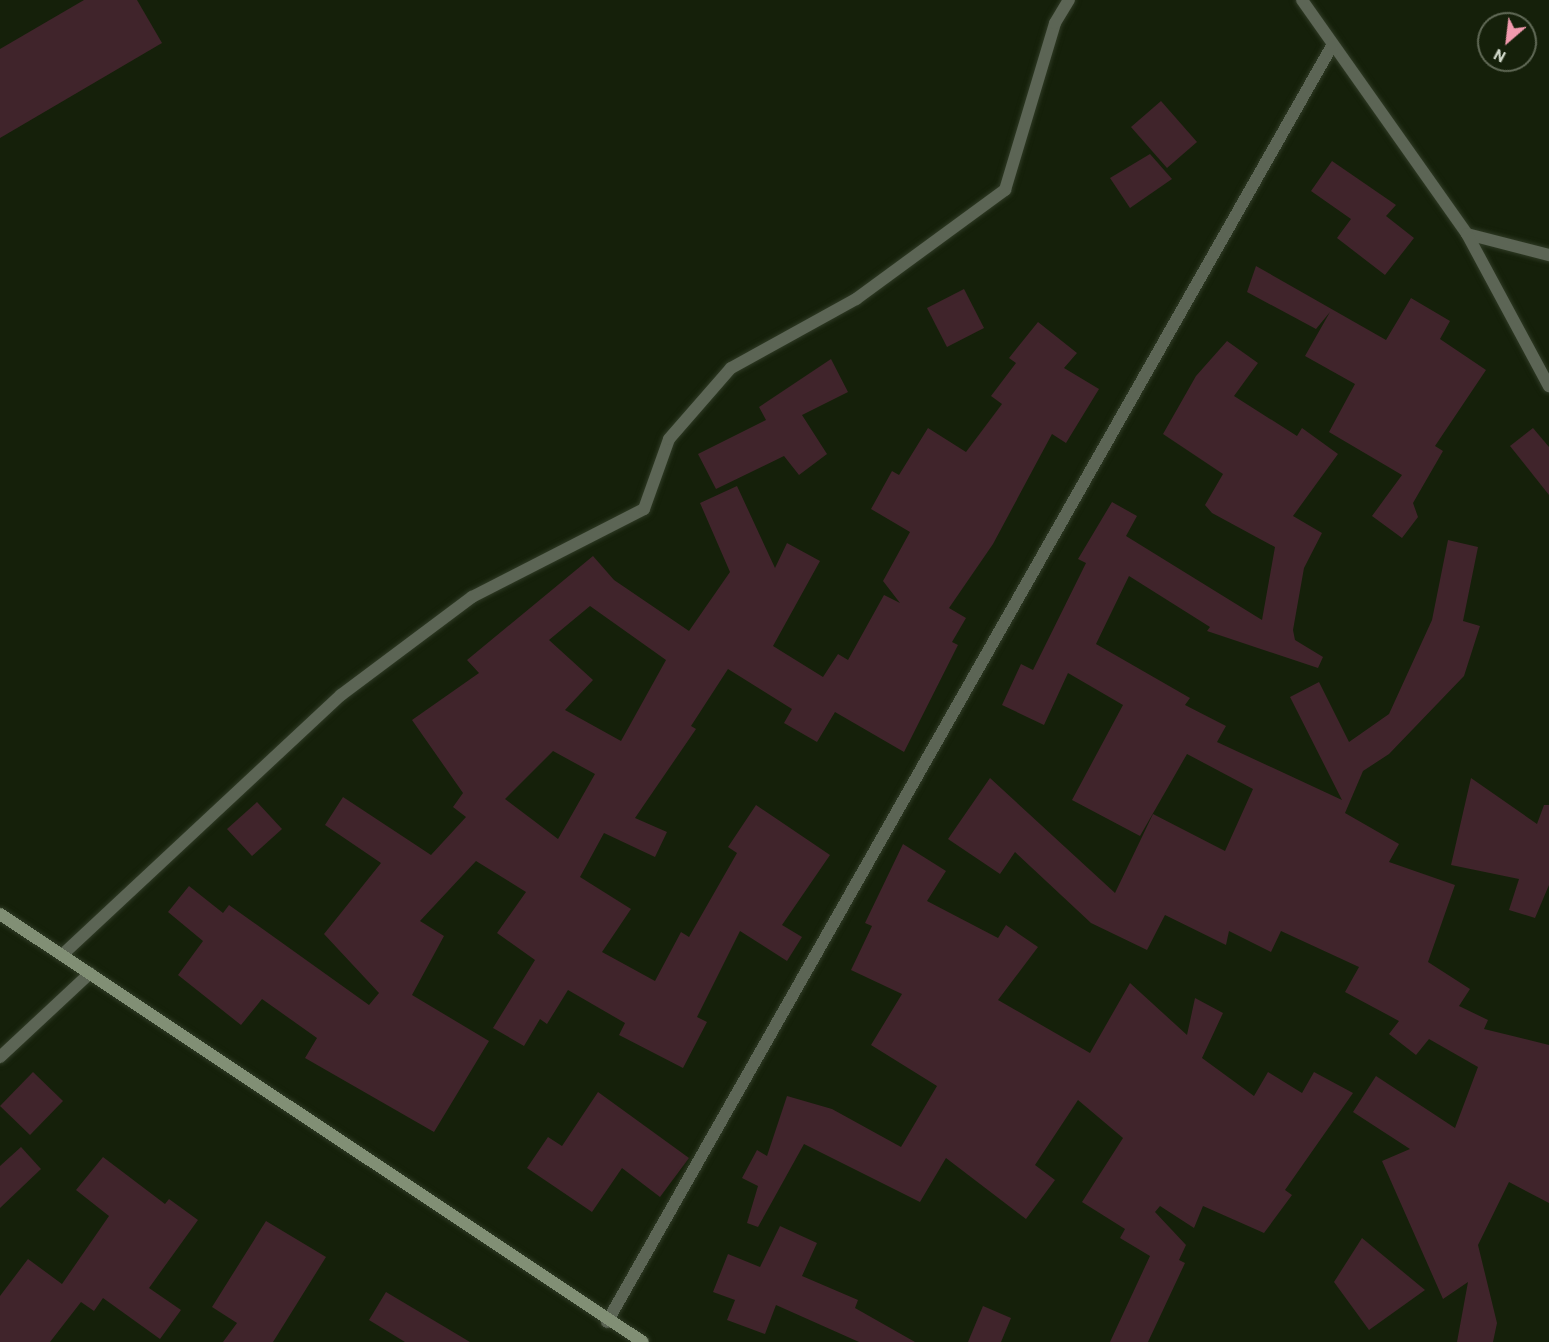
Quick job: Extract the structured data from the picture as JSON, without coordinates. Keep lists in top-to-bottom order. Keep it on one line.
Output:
{"north":"bottom left"}
